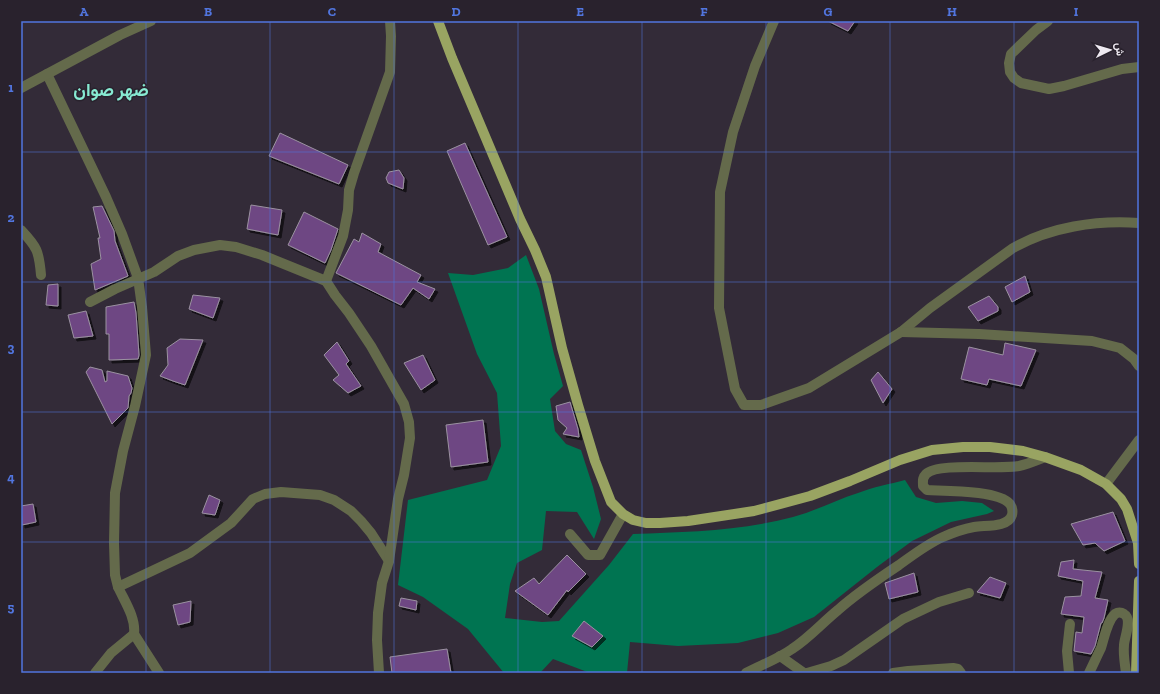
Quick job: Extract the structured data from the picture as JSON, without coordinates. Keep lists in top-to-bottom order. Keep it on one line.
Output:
{"districts":["ضهر صوان"],"north":"right","grid":{"columns":["A","B","C","D","E","F","G","H","I"],"rows":["1","2","3","4","5"]}}
